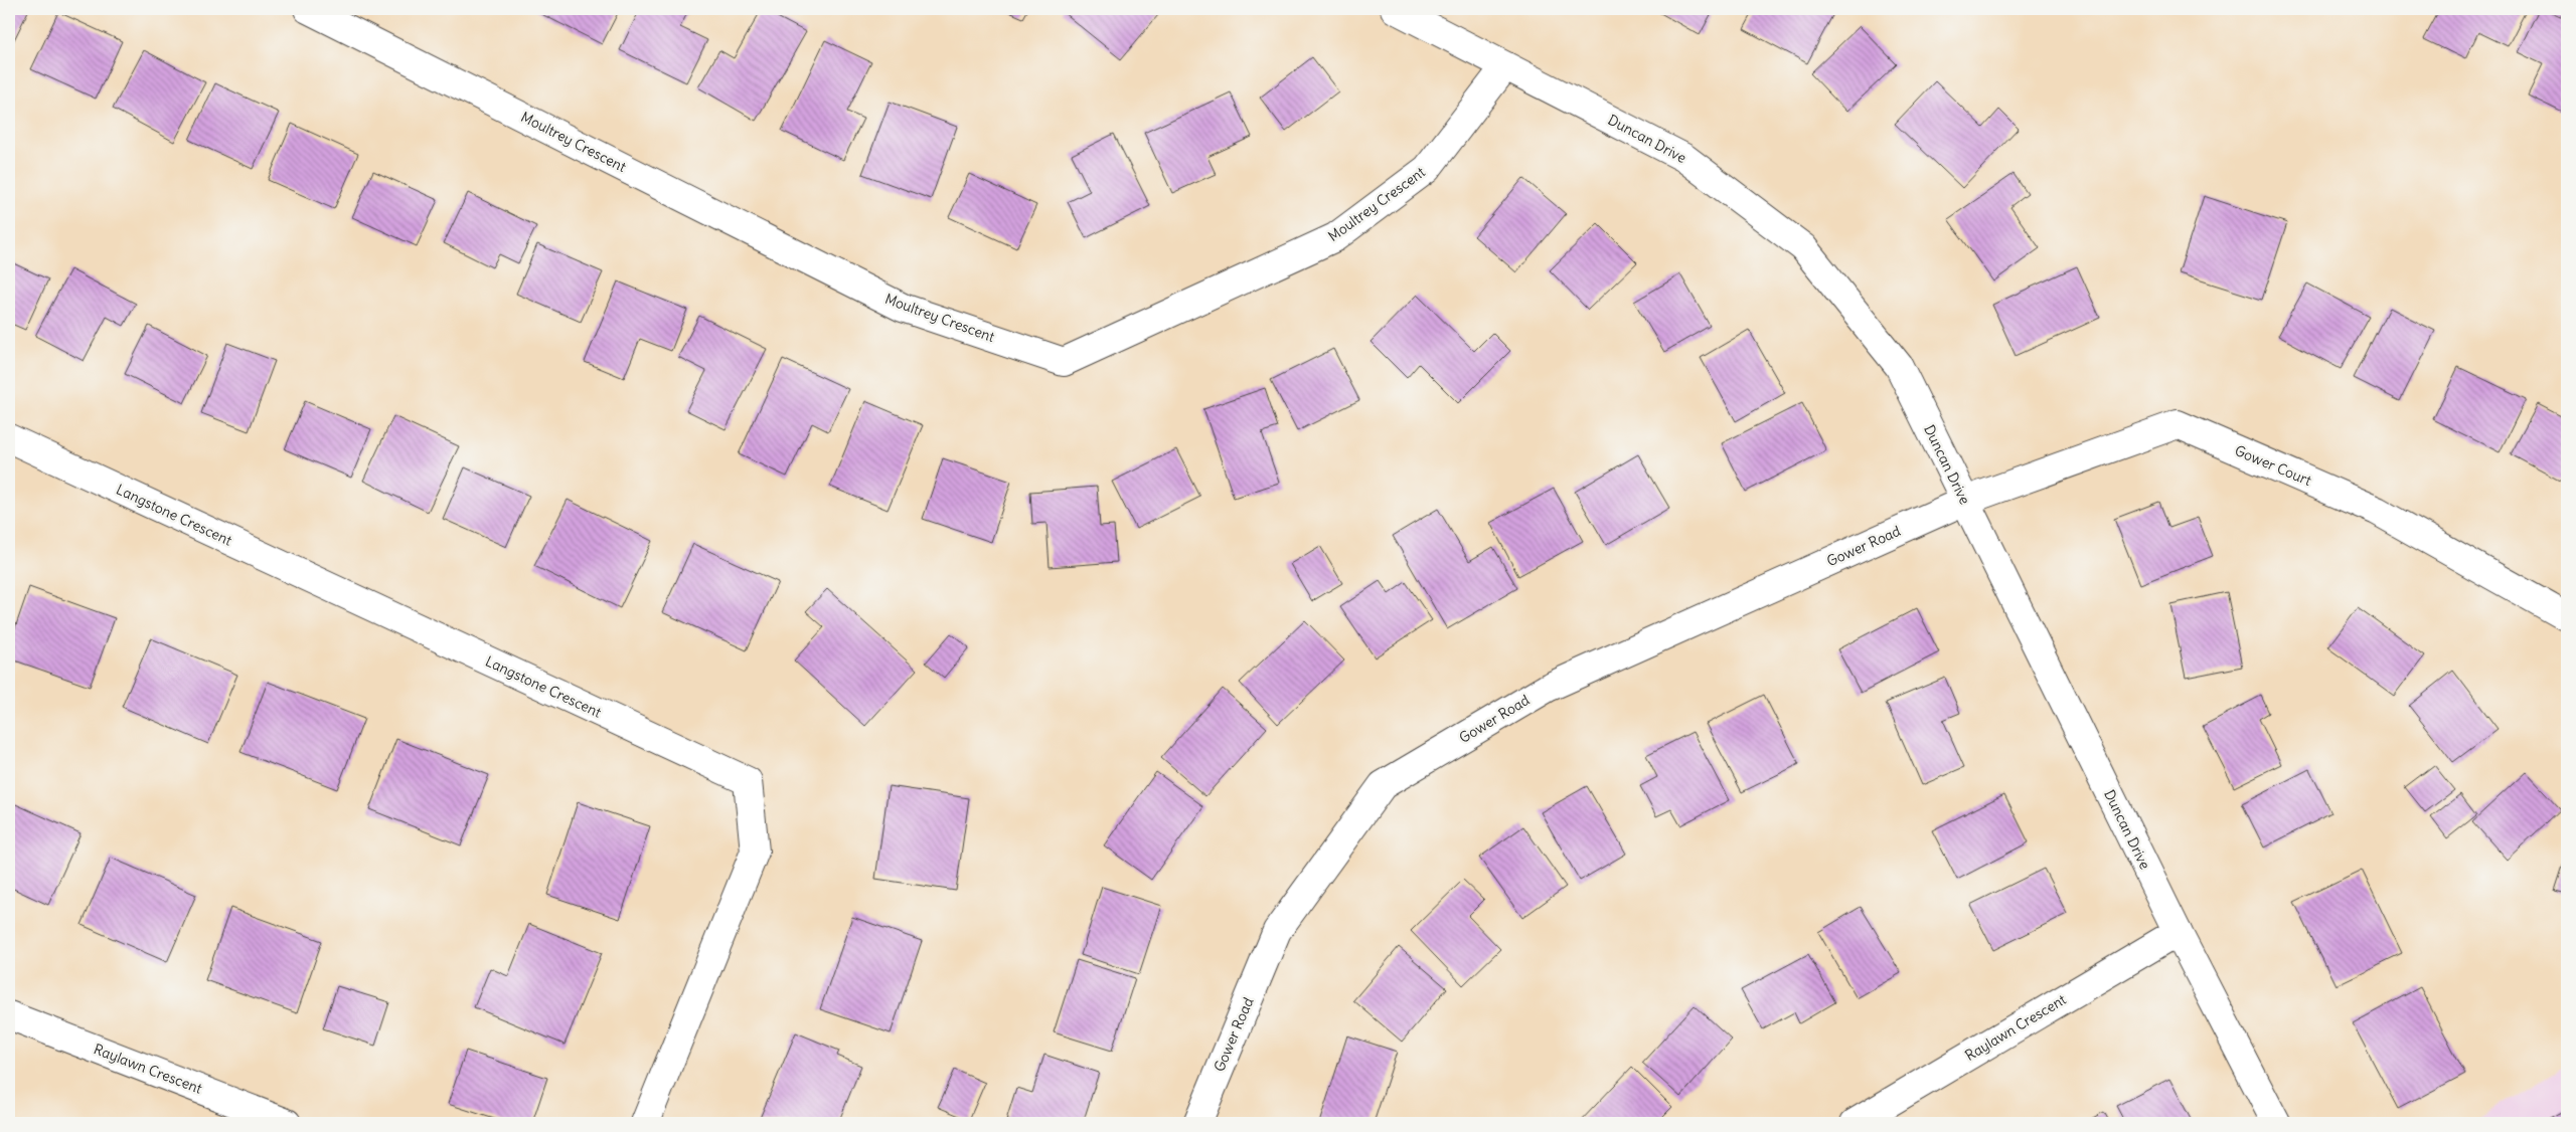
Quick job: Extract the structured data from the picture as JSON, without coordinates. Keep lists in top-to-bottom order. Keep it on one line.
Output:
{"streets":{"street":["Duncan Drive","Moultrey Crescent","Gower Court","Langstone Crescent","Gower Road","Raylawn Crescent"]},"crossings":[["Duncan Drive","Moultrey Crescent"],["Duncan Drive","Gower Court"],["Duncan Drive","Gower Road"],["Duncan Drive","Raylawn Crescent"],["Gower Court","Gower Road"]]}
